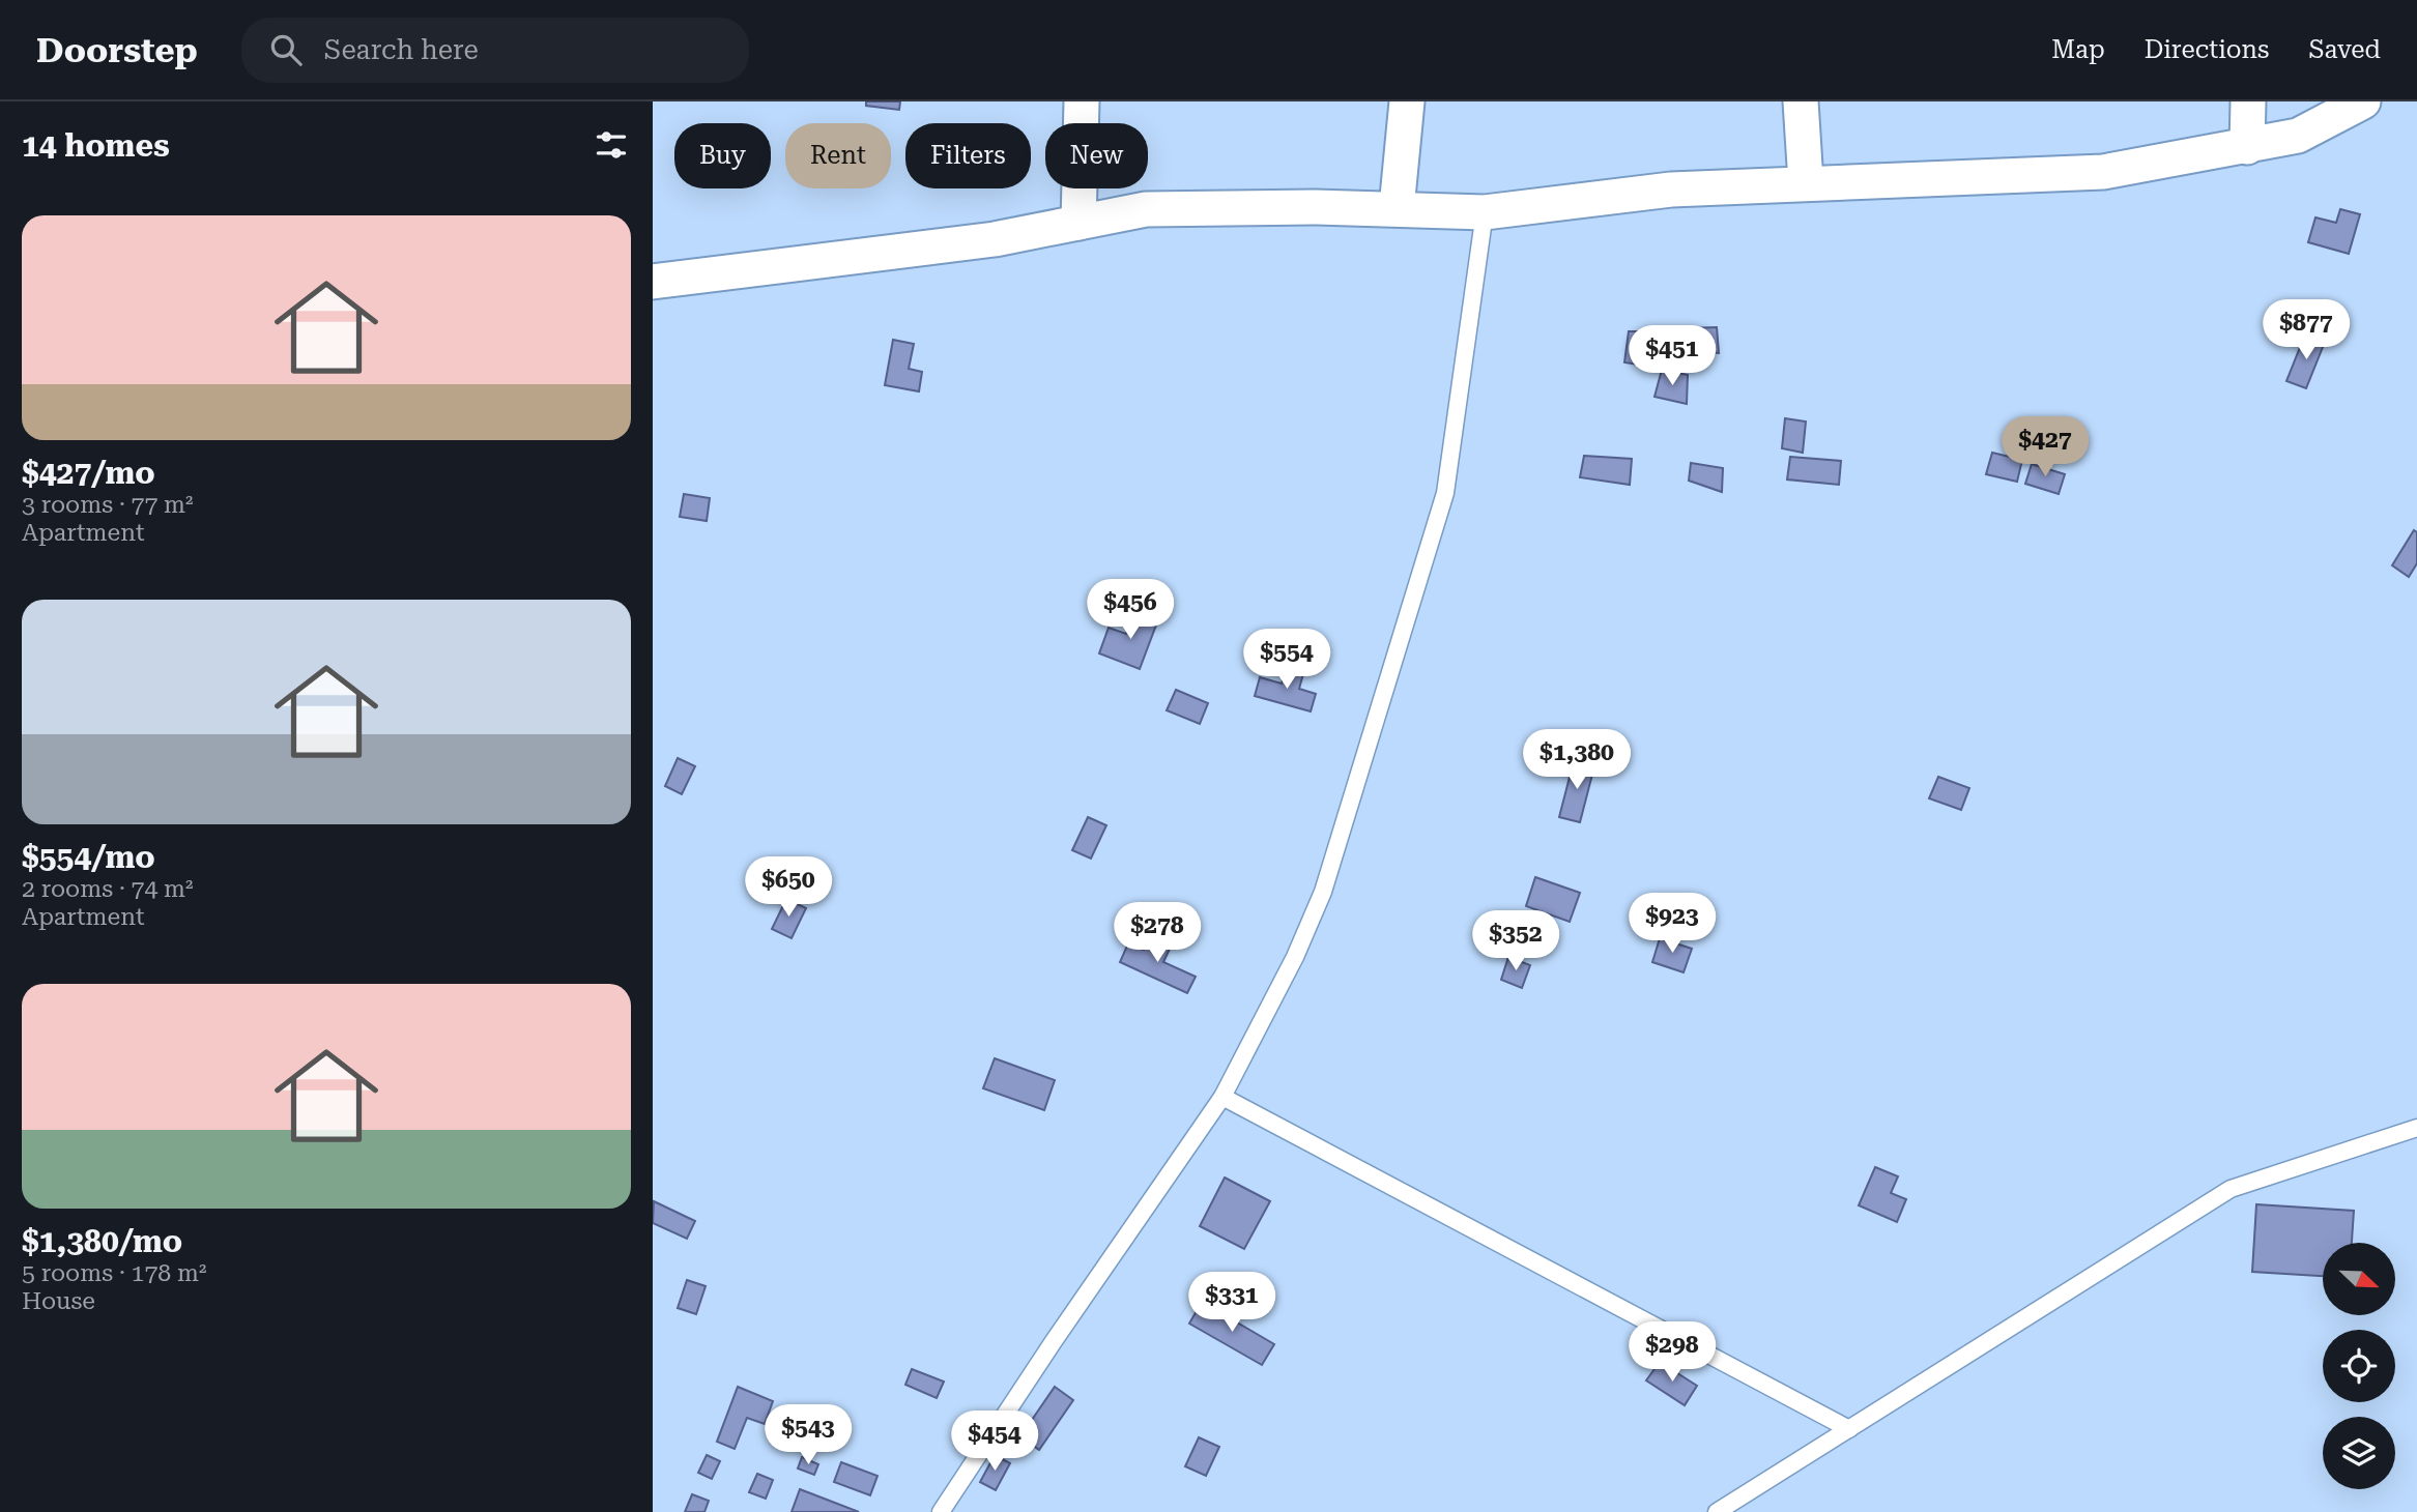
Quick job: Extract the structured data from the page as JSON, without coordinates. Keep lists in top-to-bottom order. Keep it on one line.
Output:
{"north":"bottom right","page":{"header":"Doorstep","search":"Search here","nav":["Map","Directions","Saved"],"heading":"14 homes","chip":["Buy","Rent","Filters","New"],"list":[{"name":"$427/mo","note":"3 rooms · 77 m² · Apartment"},{"name":"$554/mo","note":"2 rooms · 74 m² · Apartment"},{"name":"$1,380/mo","note":"5 rooms · 178 m² · House"}],"price":["$877","$451","$427","$456","$554","$1,380","$650","$923","$278","$352","$331","$298","$543","$454"]}}
